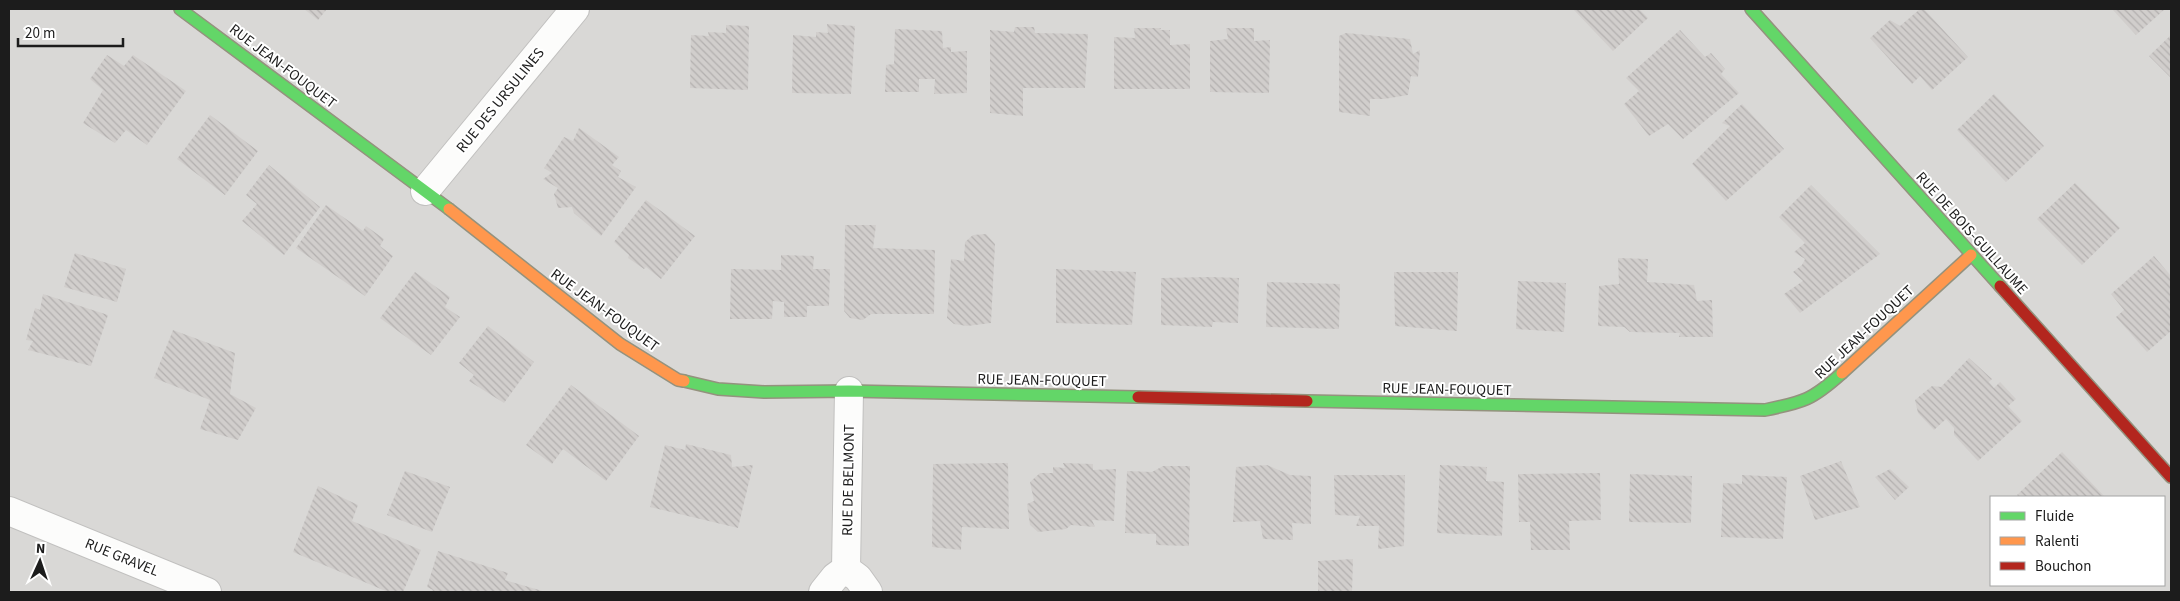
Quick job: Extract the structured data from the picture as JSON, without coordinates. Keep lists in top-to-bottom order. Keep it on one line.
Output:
{"streets":{"street":["RUE JEAN-FOUQUET","RUE DES URSULINES","RUE DE BOIS-GUILLAUME","RUE DE BELMONT","RUE GRAVEL"]},"crossings":[["RUE JEAN-FOUQUET","RUE DES URSULINES"],["RUE JEAN-FOUQUET","RUE DE BOIS-GUILLAUME"],["RUE JEAN-FOUQUET","RUE DE BELMONT"]],"legend":["Fluide","Ralenti","Bouchon"],"scale_bar":"20 m","north":"top"}
